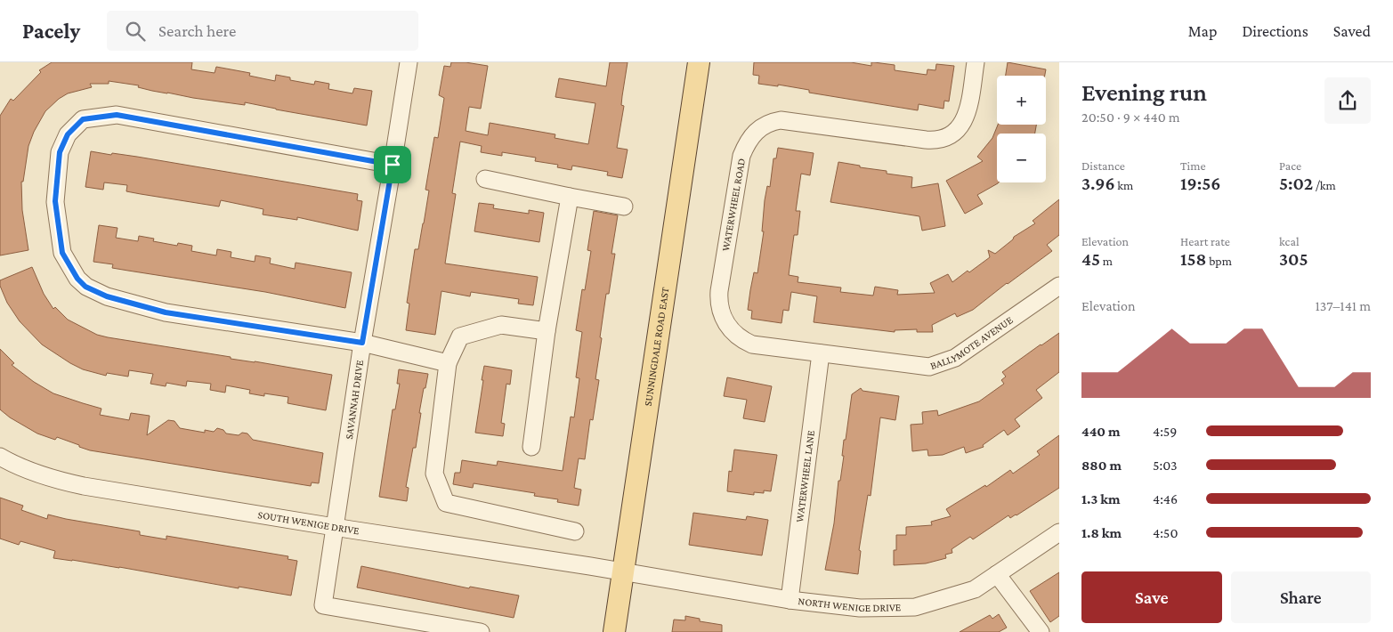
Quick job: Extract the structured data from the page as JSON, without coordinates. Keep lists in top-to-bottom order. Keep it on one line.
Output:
{"streets":{"main road":["SUNNINGDALE ROAD EAST"],"street":["WATERWHEEL ROAD","BALLYMOTE AVENUE","SAVANNAH DRIVE","WATERWHEEL LANE","SOUTH WENIGE DRIVE","NORTH WENIGE DRIVE"]},"crossings":[["WATERWHEEL ROAD","BALLYMOTE AVENUE"],["WATERWHEEL ROAD","WATERWHEEL LANE"],["BALLYMOTE AVENUE","WATERWHEEL LANE"],["SUNNINGDALE ROAD EAST","SOUTH WENIGE DRIVE"],["SUNNINGDALE ROAD EAST","NORTH WENIGE DRIVE"],["SAVANNAH DRIVE","SOUTH WENIGE DRIVE"],["WATERWHEEL LANE","NORTH WENIGE DRIVE"],["SOUTH WENIGE DRIVE","NORTH WENIGE DRIVE"]],"page":{"header":"Pacely","search":"Search here","nav":["Map","Directions","Saved"],"heading":["Evening run","20:50 · 9 × 440 m"],"map_buttons":["+","−"],"stats":[["Distance","3.96 km"],["Time","19:56"],["Pace","5:02 /km"],["Elevation","45 m"],["Heart rate","158 bpm"],["kcal","305"]],"chart":["Elevation","137–141 m"],"list":[{"name":"440 m","note":"4:59"},{"name":"880 m","note":"5:03"},{"name":"1.3 km","note":"4:46"},{"name":"1.8 km","note":"4:50"}],"buttons":["Save","Share"]}}
